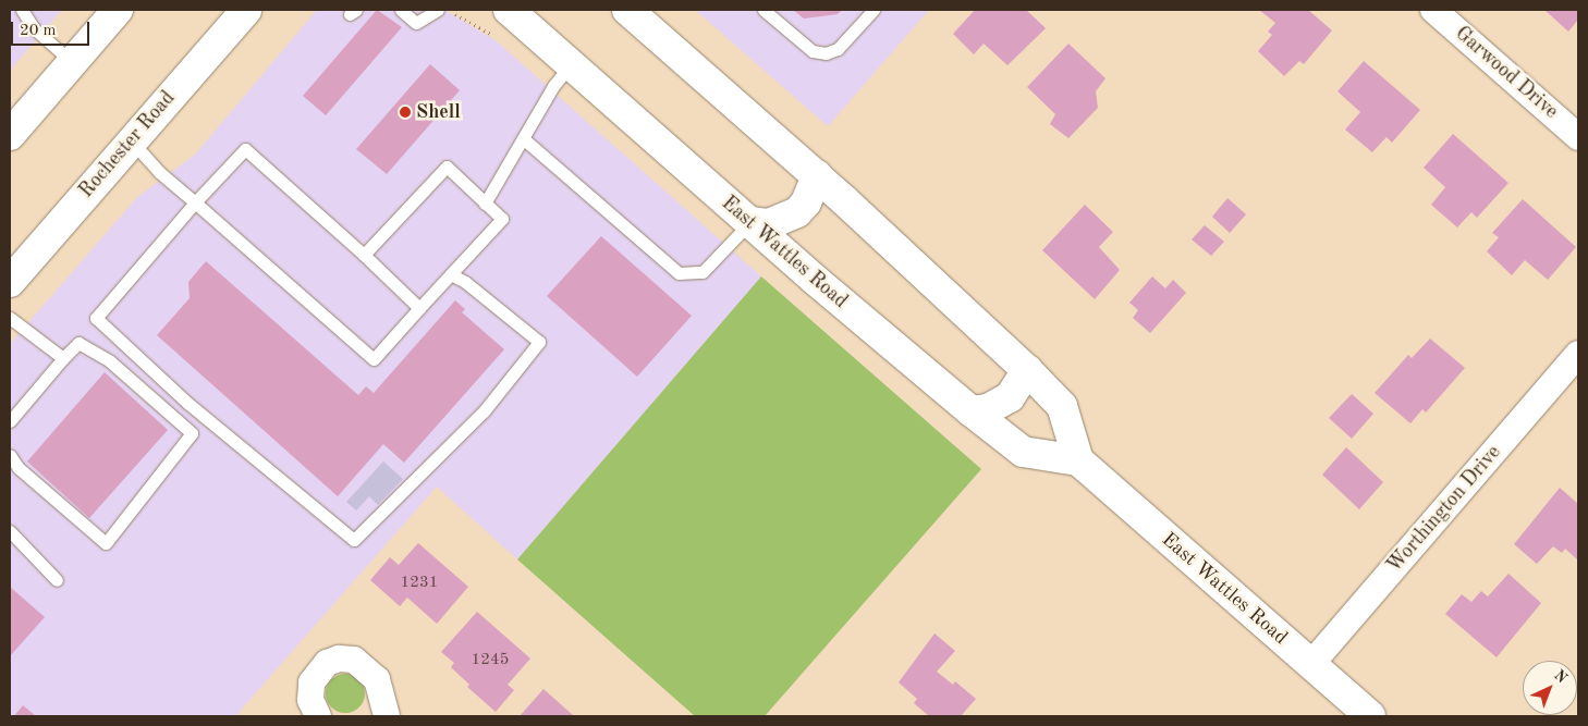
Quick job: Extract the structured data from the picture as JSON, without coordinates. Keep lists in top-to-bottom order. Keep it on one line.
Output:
{"streets":{"main road":["Rochester Road","East Wattles Road"],"street":["Garwood Drive","Worthington Drive"]},"crossings":[["East Wattles Road","Worthington Drive"]],"places":["Shell"],"house_numbers":["1231","1245"],"scale_bar":"20 m","north":"top right"}
